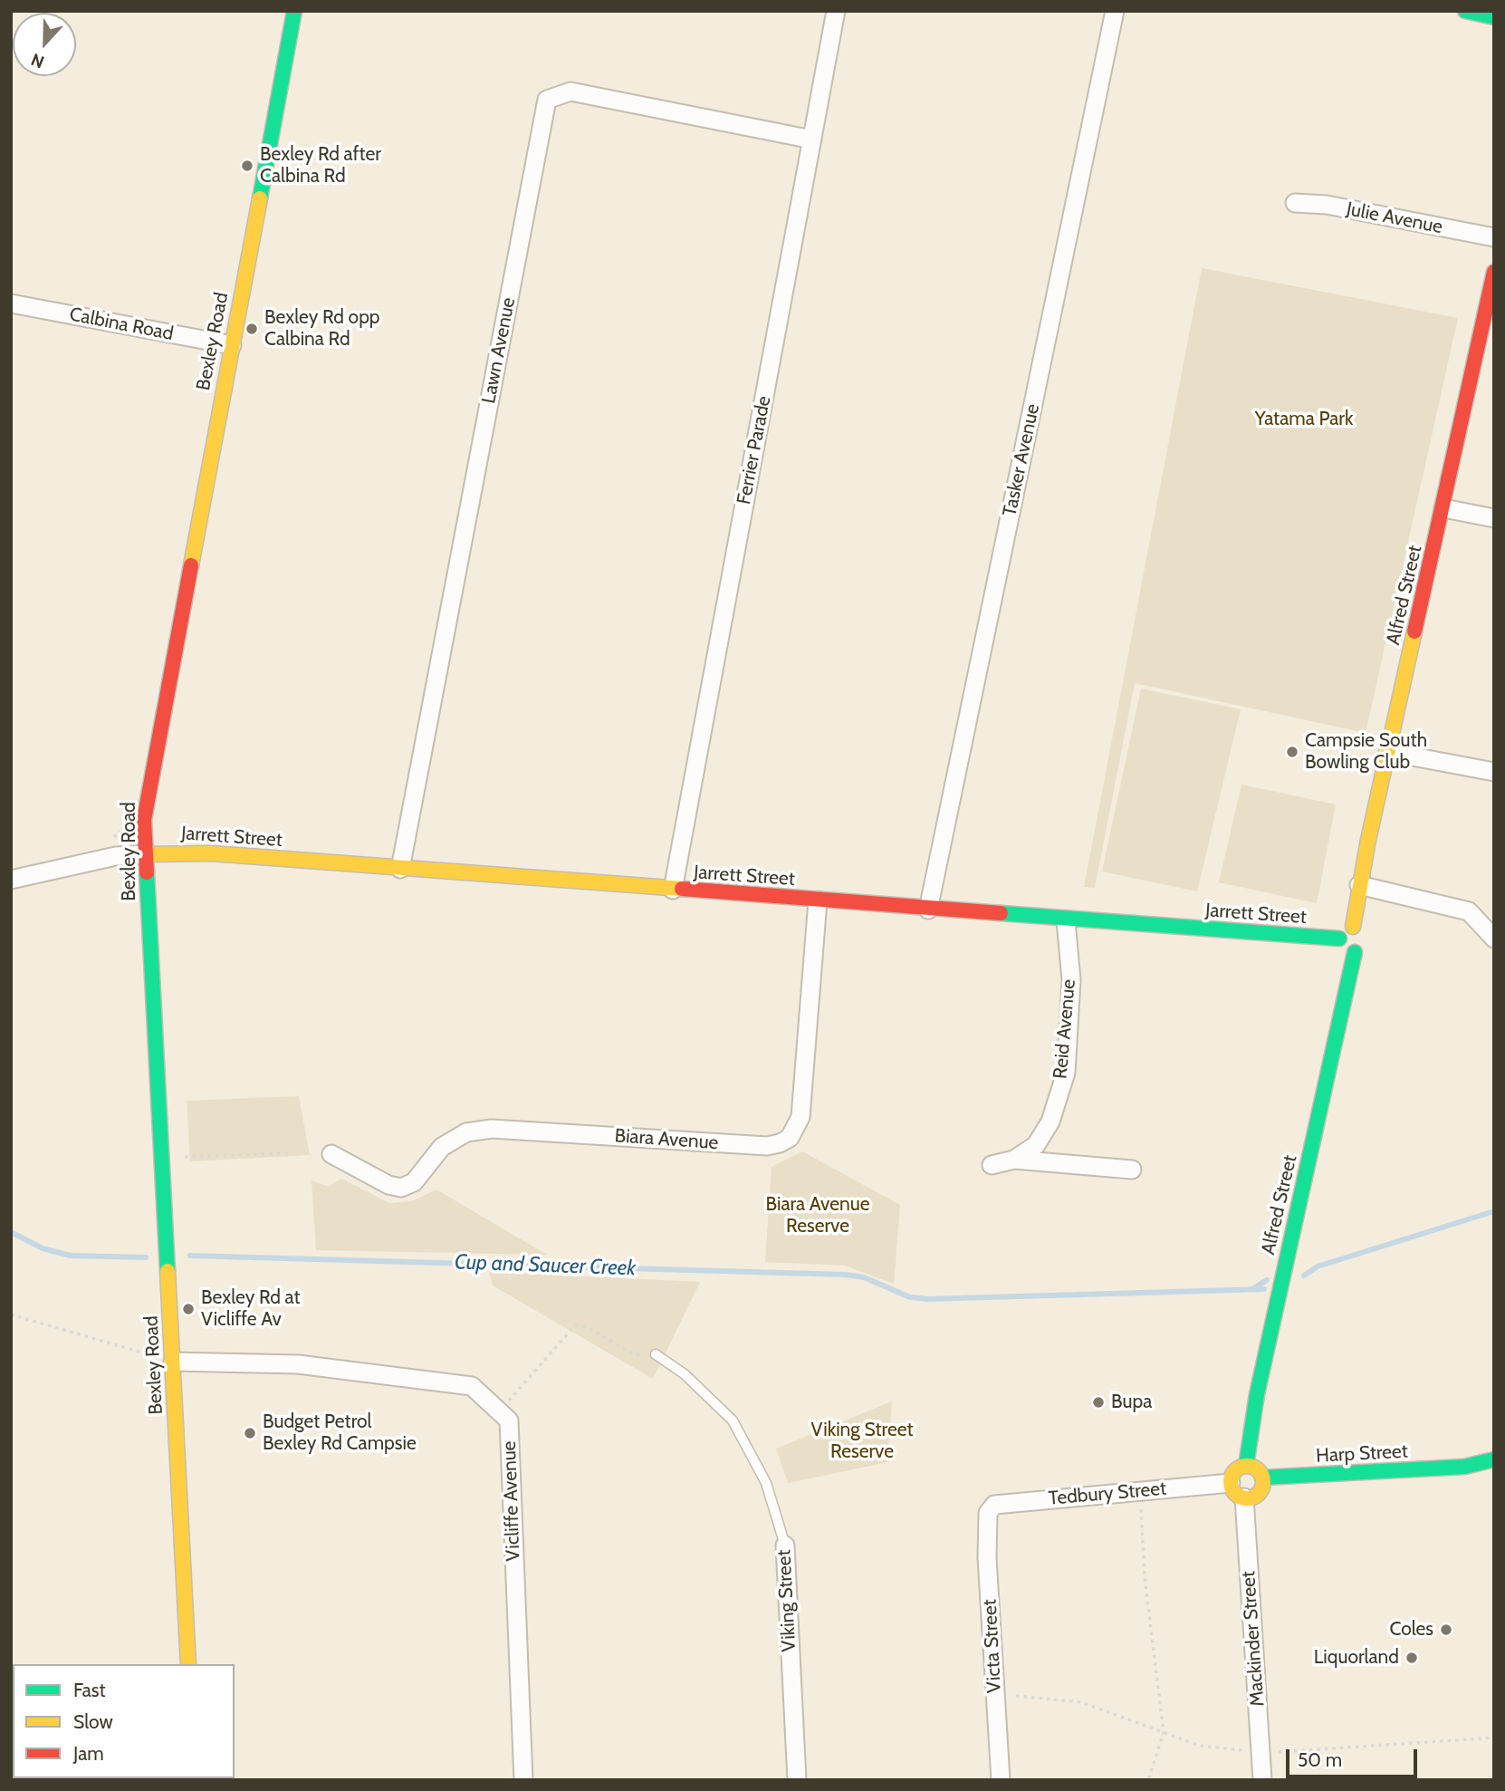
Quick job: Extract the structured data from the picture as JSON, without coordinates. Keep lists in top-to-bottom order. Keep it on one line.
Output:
{"streets":{"street":["Julie Avenue","Calbina Road","Bexley Road","Lawn Avenue","Ferrier Parade","Tasker Avenue","Alfred Street","Jarrett Street","Reid Avenue","Biara Avenue","Harp Street","Tedbury Street","Vicliffe Avenue","Viking Street","Mackinder Street","Victa Street"]},"crossings":[["Calbina Road","Bexley Road"],["Bexley Road","Jarrett Street"],["Bexley Road","Vicliffe Avenue"],["Lawn Avenue","Ferrier Parade"],["Lawn Avenue","Jarrett Street"],["Ferrier Parade","Jarrett Street"],["Tasker Avenue","Jarrett Street"],["Alfred Street","Jarrett Street"],["Alfred Street","Harp Street"],["Alfred Street","Tedbury Street"],["Alfred Street","Mackinder Street"],["Jarrett Street","Reid Avenue"],["Jarrett Street","Biara Avenue"],["Harp Street","Tedbury Street"],["Harp Street","Mackinder Street"],["Tedbury Street","Mackinder Street"],["Tedbury Street","Victa Street"]],"water":["Cup and Saucer Creek"],"parks":["Yatama Park","Biara Avenue Reserve","Viking Street Reserve"],"places":["Bexley Rd after Calbina Rd","Bexley Rd opp Calbina Rd","Campsie South Bowling Club","Bexley Rd at Vicliffe Av","Bupa","Budget Petrol Bexley Rd Campsie","Coles","Liquorland"],"legend":["Fast","Slow","Jam"],"scale_bar":"50 m","north":"bottom"}
